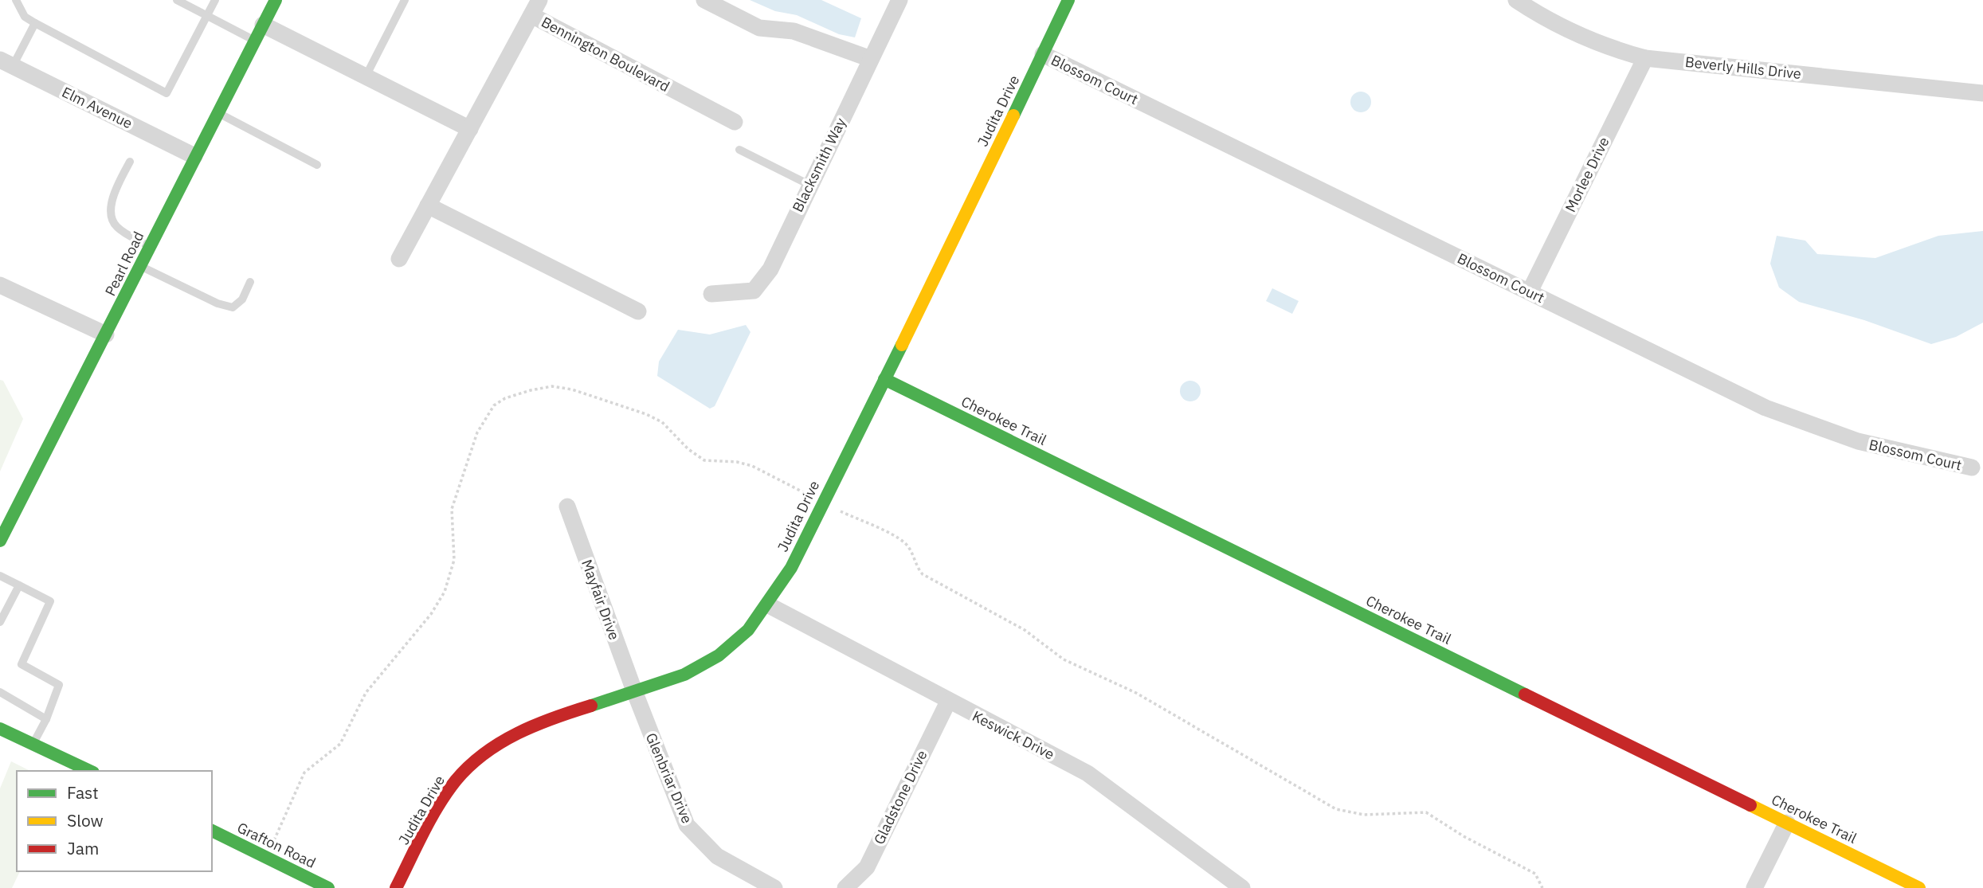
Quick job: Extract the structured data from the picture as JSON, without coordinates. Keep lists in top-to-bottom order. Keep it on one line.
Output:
{"streets":{"street":["Bennington Boulevard","Beverly Hills Drive","Blossom Court","Elm Avenue","Judita Drive","Blacksmith Way","Morlee Drive","Pearl Road","Cherokee Trail","Mayfair Drive","Keswick Drive","Glenbriar Drive","Gladstone Drive","Grafton Road"]},"crossings":[["Beverly Hills Drive","Morlee Drive"],["Blossom Court","Judita Drive"],["Blossom Court","Morlee Drive"],["Elm Avenue","Pearl Road"],["Judita Drive","Cherokee Trail"],["Judita Drive","Mayfair Drive"],["Judita Drive","Keswick Drive"],["Judita Drive","Glenbriar Drive"],["Mayfair Drive","Glenbriar Drive"],["Keswick Drive","Gladstone Drive"]],"legend":["Fast","Slow","Jam"]}
